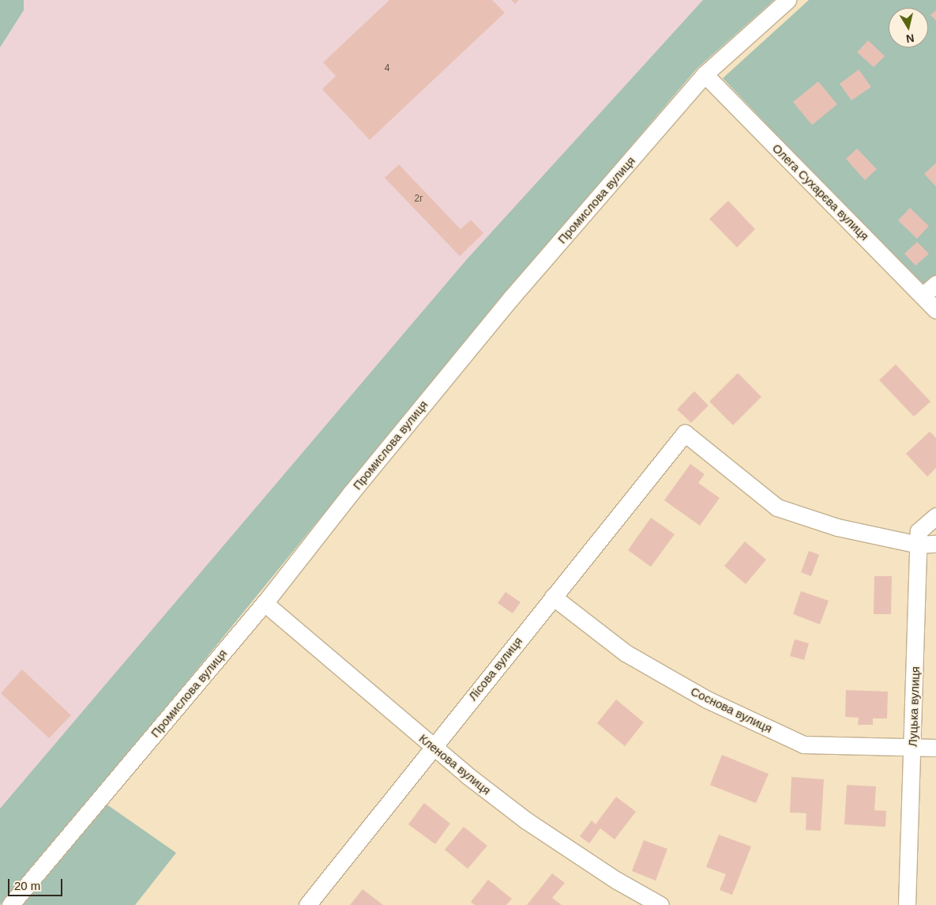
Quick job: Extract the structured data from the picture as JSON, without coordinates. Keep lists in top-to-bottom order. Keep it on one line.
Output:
{"streets":{"street":["Олега Сухарєва вулиця","Промислова вулиця","Лісова вулиця","Луцька вулиця","Соснова вулиця","Кленова вулиця"]},"crossings":[["Олега Сухарєва вулиця","Промислова вулиця"],["Промислова вулиця","Кленова вулиця"],["Лісова вулиця","Луцька вулиця"],["Лісова вулиця","Соснова вулиця"],["Лісова вулиця","Кленова вулиця"],["Луцька вулиця","Соснова вулиця"]],"house_numbers":["4","2г"],"scale_bar":"20 m","north":"bottom"}
